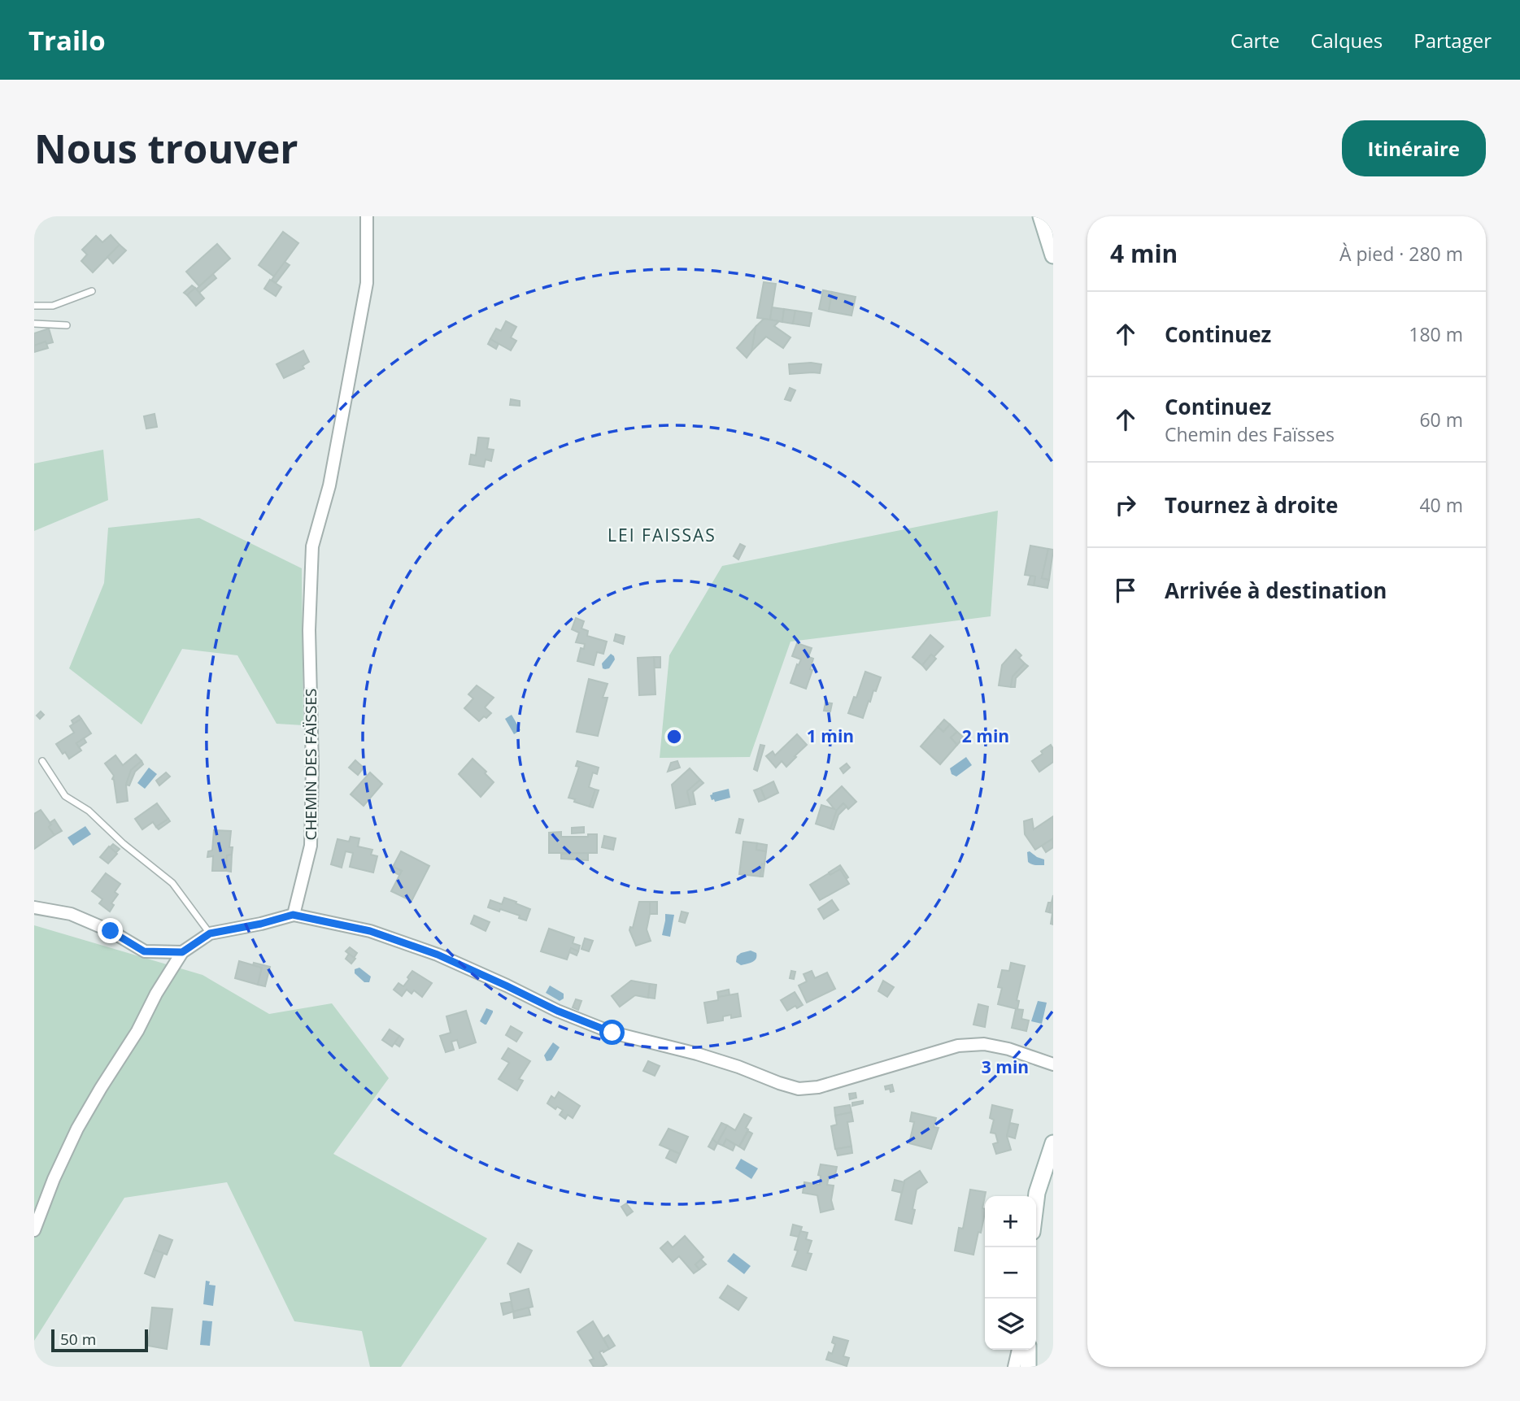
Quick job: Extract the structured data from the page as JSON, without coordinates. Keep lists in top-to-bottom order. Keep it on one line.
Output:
{"streets":{"street":["CHEMIN DES FAÏSSES"]},"districts":["LEI FAISSAS"],"scale_bar":"50 m","page":{"header":"Trailo","nav":["Carte","Calques","Partager"],"buttons":"Itinéraire","title":"Nous trouver","heading":["4 min","À pied · 280 m"],"list":[["Continuez","180 m"],["Continuez","Chemin des Faïsses","60 m"],["Tournez à droite","40 m"],"Arrivée à destination"],"map_buttons":["+","−"],"scale":"50 m"},"rings":["1 min","2 min","3 min"]}
